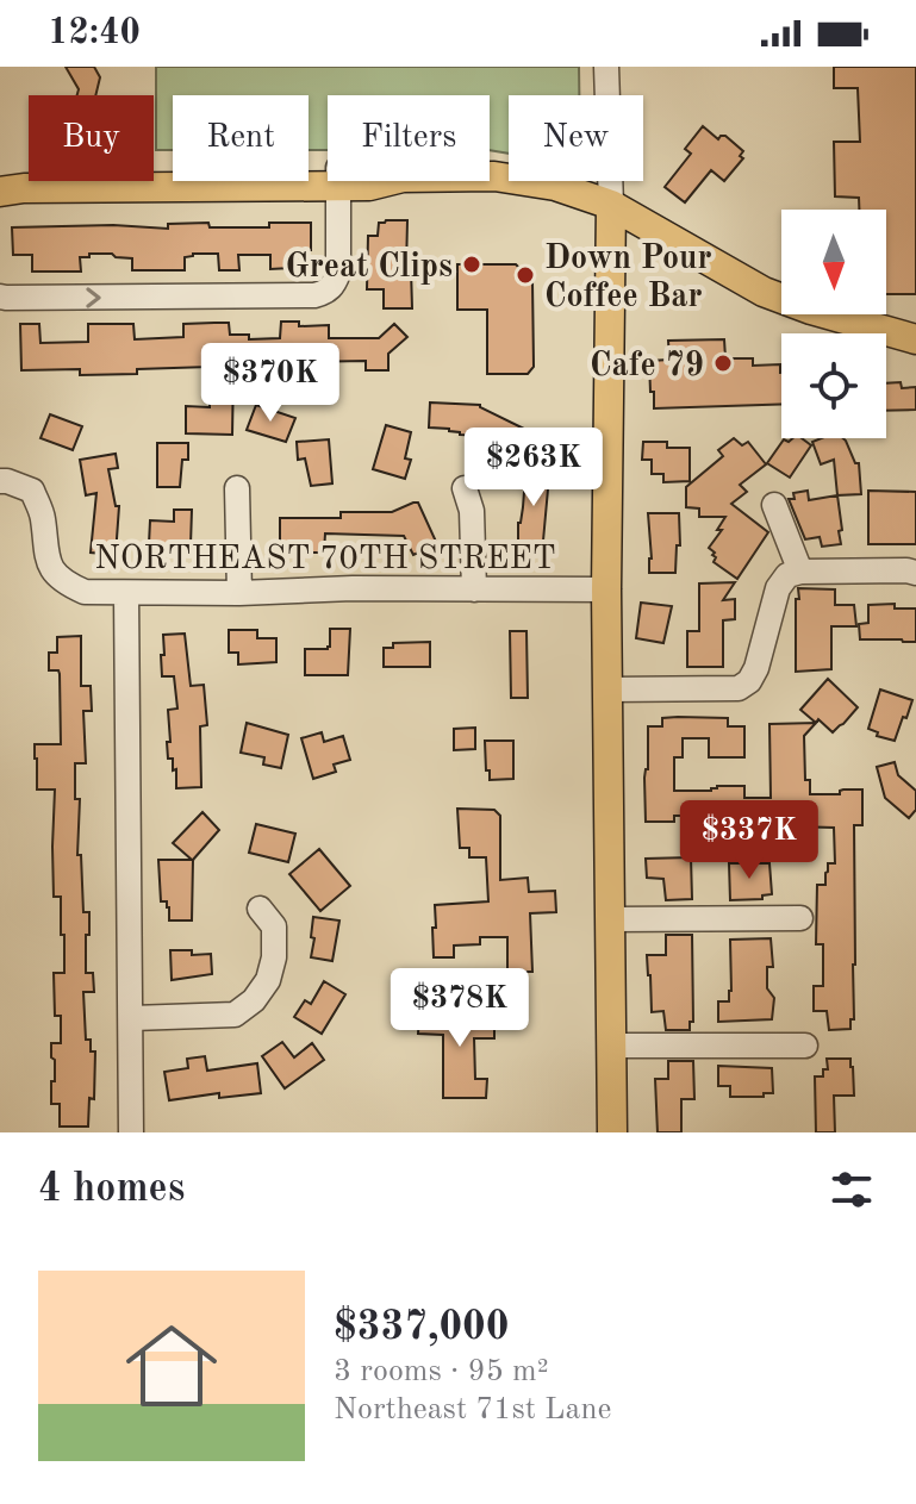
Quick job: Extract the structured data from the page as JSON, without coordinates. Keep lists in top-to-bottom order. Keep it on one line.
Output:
{"streets":{"street":["NORTHEAST 70TH STREET"]},"places":["Great Clips","Down Pour Coffee Bar","Cafe 79"],"north":"bottom","page":{"status":"12:40","chip":["Buy","Rent","Filters","New"],"price":["$370K","$263K","$337K","$378K"],"heading":"4 homes","list":[{"name":"$337,000","note":"3 rooms · 95 m² · Northeast 71st Lane"}]}}
